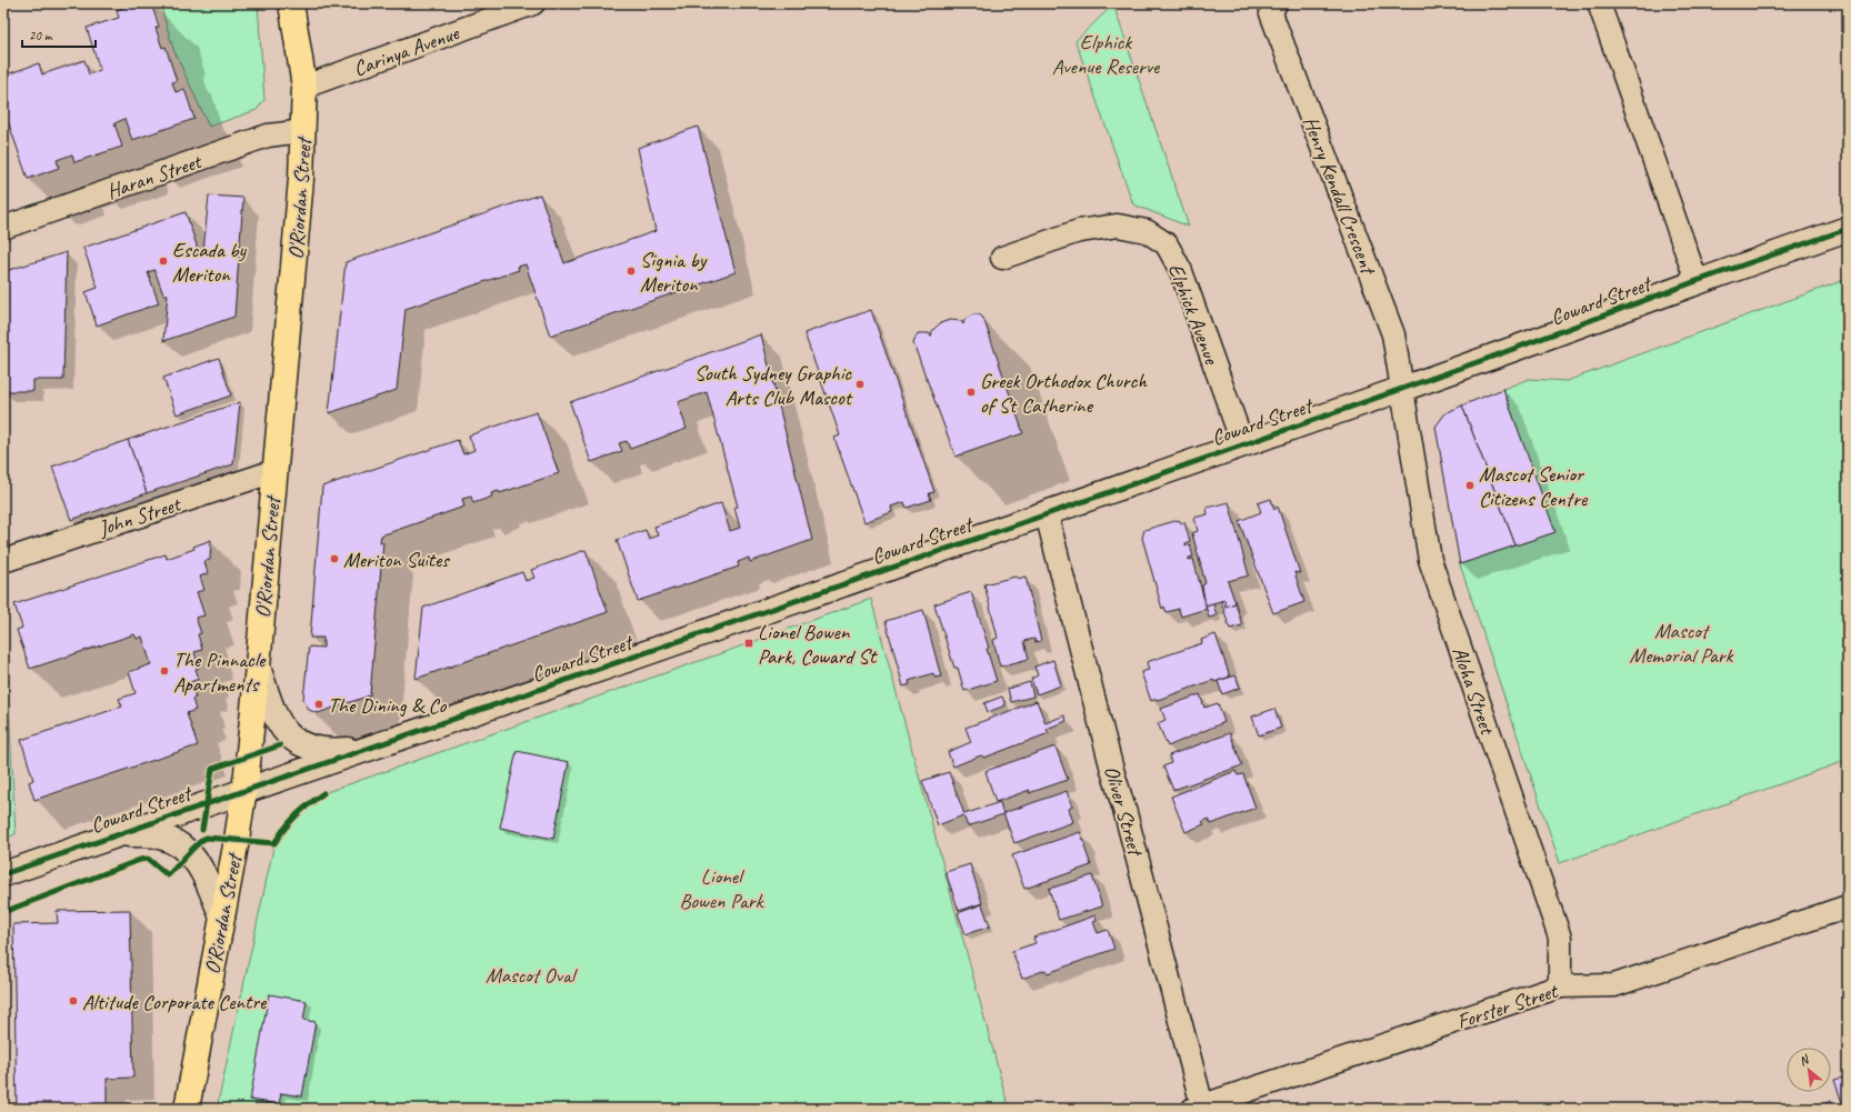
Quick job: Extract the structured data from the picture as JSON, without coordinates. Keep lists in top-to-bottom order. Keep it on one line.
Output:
{"streets":{"main road":["O'Riordan Street"],"street":["Carinya Avenue","Haran Street","Henry Kendall Crescent","Coward Street","Elphick Avenue","John Street","Aloha Street","Oliver Street","Forster Street"]},"crossings":[["Carinya Avenue","O'Riordan Street"],["Haran Street","O'Riordan Street"],["Henry Kendall Crescent","Coward Street"],["Henry Kendall Crescent","Aloha Street"],["O'Riordan Street","Coward Street"],["O'Riordan Street","John Street"],["Coward Street","Elphick Avenue"],["Coward Street","Aloha Street"],["Coward Street","Oliver Street"],["Aloha Street","Forster Street"],["Oliver Street","Forster Street"]],"parks":["Elphick Avenue Reserve","Mascot Memorial Park","Lionel Bowen Park","Mascot Oval"],"places":{"other":["Escada by Meriton","Signia by Meriton","South Sydney Graphic Arts Club Mascot","Greek Orthodox Church of St Catherine","Mascot Senior Citizens Centre","Meriton Suites","The Pinnacle Apartments","The Dining & Co","Altitude Corporate Centre"],"transit":["Lionel Bowen Park, Coward St"]},"scale_bar":"20 m","north":"top left"}
